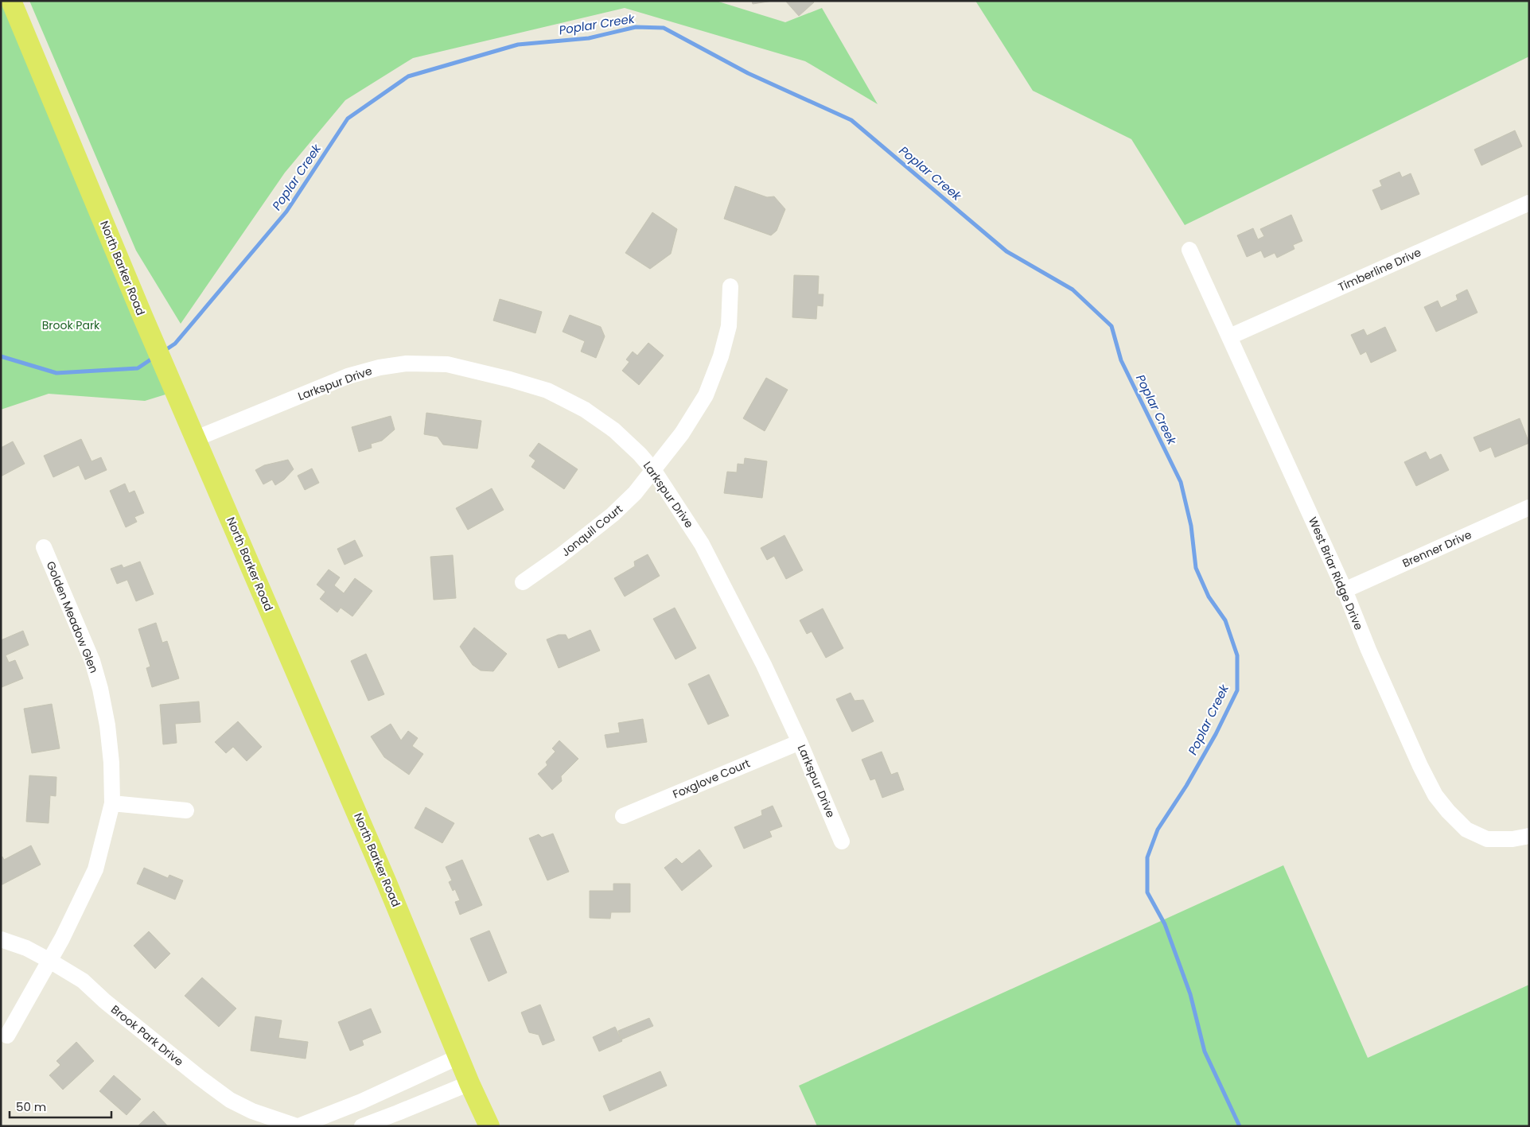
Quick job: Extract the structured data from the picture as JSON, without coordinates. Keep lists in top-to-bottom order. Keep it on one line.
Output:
{"streets":{"main road":["North Barker Road"],"street":["Timberline Drive","Larkspur Drive","Jonquil Court","Brenner Drive","West Briar Ridge Drive","Golden Meadow Glen","Foxglove Court","Brook Park Drive"]},"crossings":[["North Barker Road","Larkspur Drive"],["North Barker Road","Brook Park Drive"],["Timberline Drive","West Briar Ridge Drive"],["Larkspur Drive","Jonquil Court"],["Larkspur Drive","Foxglove Court"],["Brenner Drive","West Briar Ridge Drive"],["Golden Meadow Glen","Brook Park Drive"]],"water":["Poplar Creek"],"parks":["Brook Park"],"scale_bar":"50 m"}
